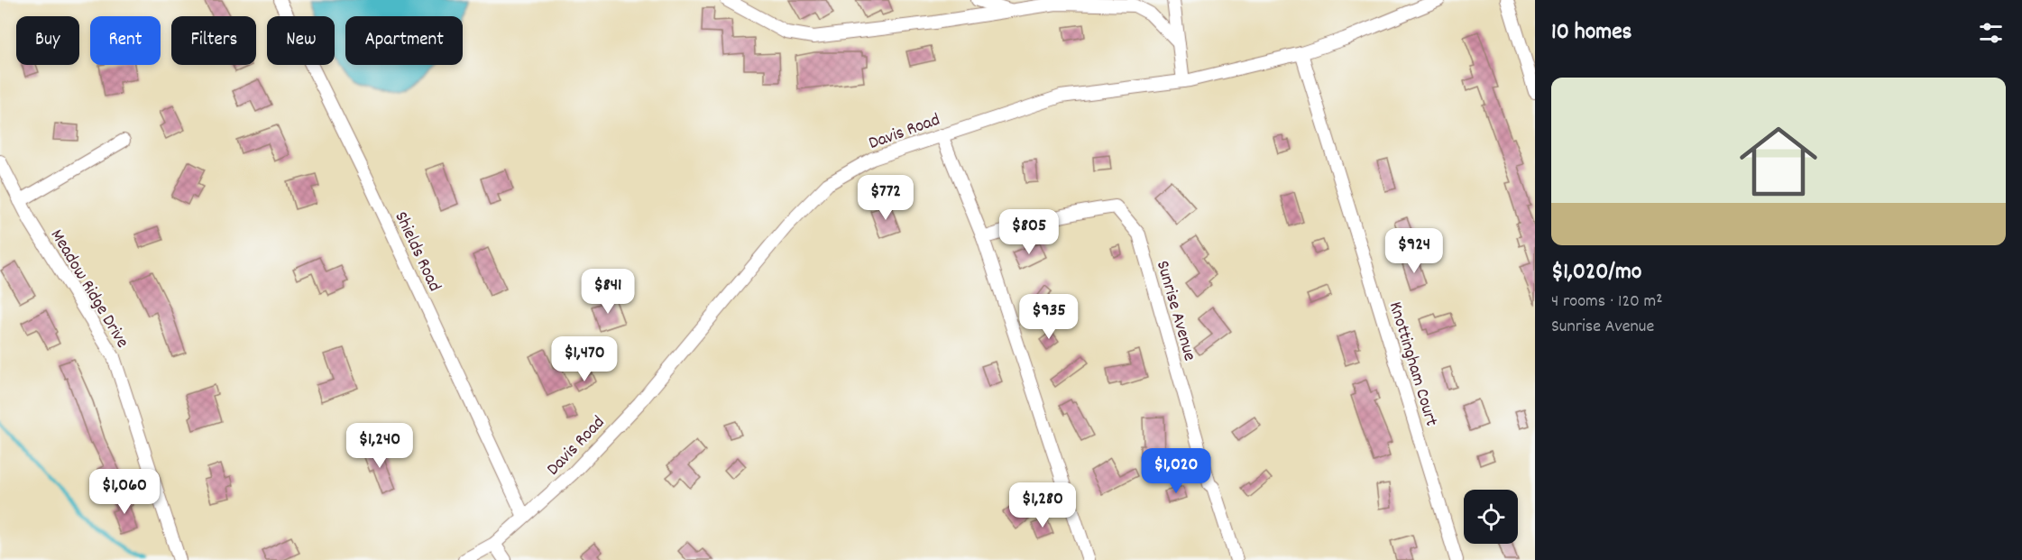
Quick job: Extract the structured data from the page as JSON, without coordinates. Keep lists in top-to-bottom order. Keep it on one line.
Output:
{"streets":{"street":["Davis Road","Shields Road","Meadow Ridge Drive","Sunrise Avenue","Knottingham Court"]},"crossings":[["Davis Road","Shields Road"],["Davis Road","Knottingham Court"]],"page":{"heading":"10 homes","chip":["Buy","Rent","Filters","New","Apartment"],"list":[{"name":"$1,020/mo","note":"4 rooms · 120 m² · Sunrise Avenue"}],"price":["$772","$805","$924","$841","$935","$1,470","$1,240","$1,020","$1,060","$1,280"]}}
